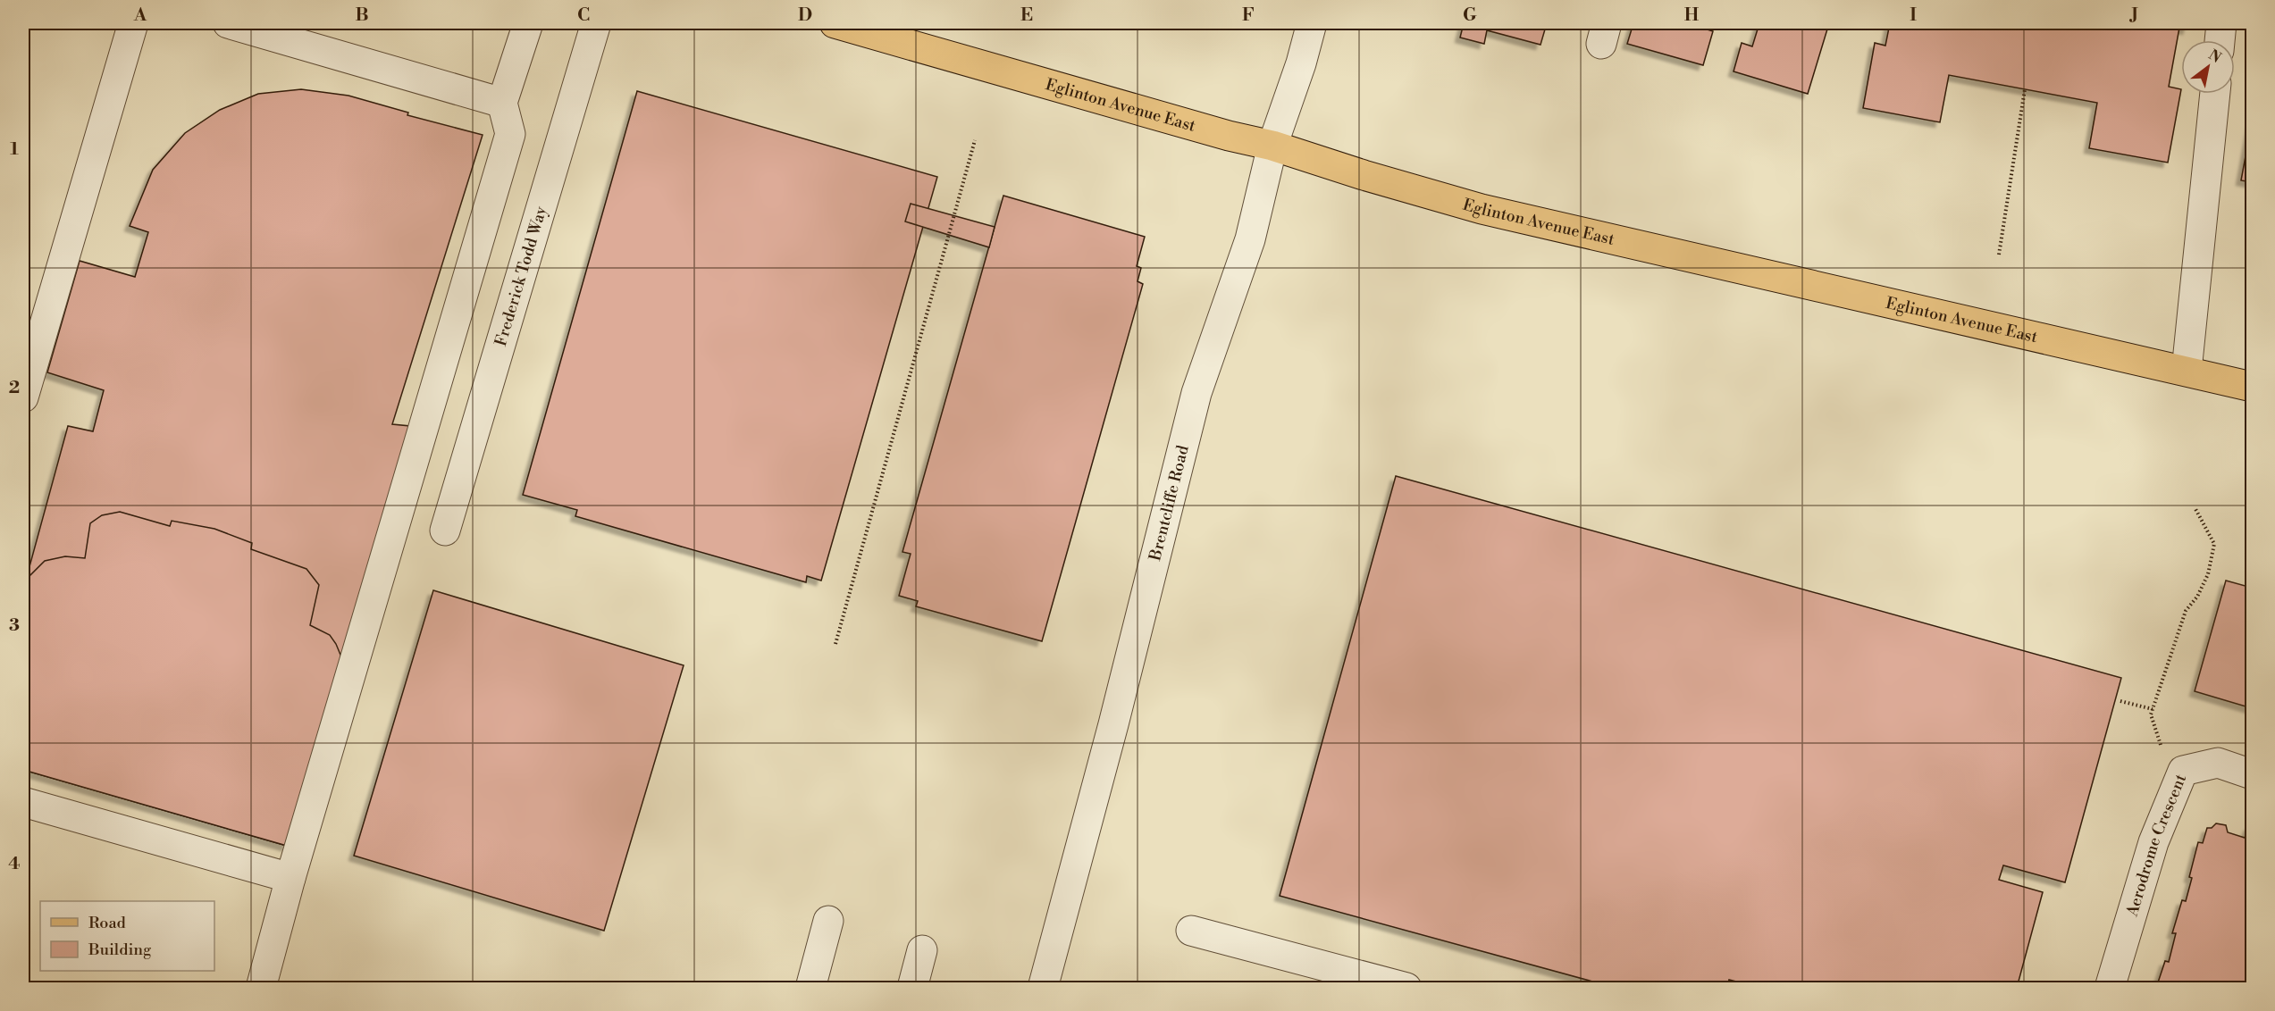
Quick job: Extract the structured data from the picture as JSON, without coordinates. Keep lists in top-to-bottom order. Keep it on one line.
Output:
{"streets":{"main road":["Eglinton Avenue East"],"street":["Frederick Todd Way","Brentcliffe Road","Aerodrome Crescent"]},"crossings":[["Eglinton Avenue East","Brentcliffe Road"]],"legend":["Road","Building"],"north":"top right","grid":{"columns":["A","B","C","D","E","F","G","H","I","J"],"rows":["1","2","3","4"]}}
